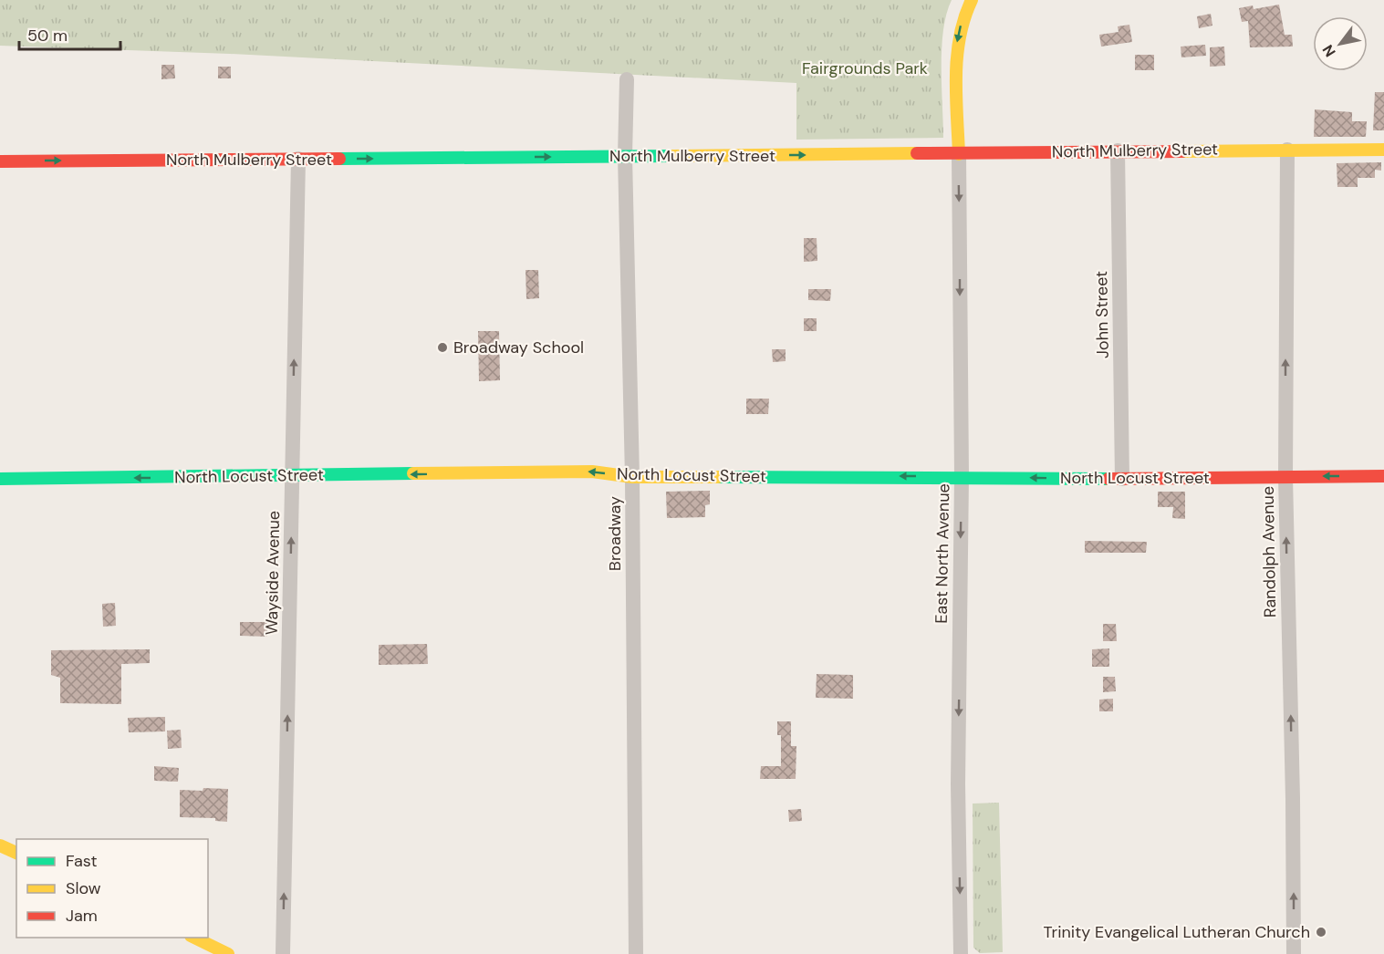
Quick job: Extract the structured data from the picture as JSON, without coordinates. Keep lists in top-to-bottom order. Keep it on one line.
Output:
{"streets":{"street":["North Mulberry Street","John Street","North Locust Street","Broadway","Randolph Avenue","East North Avenue","Wayside Avenue"]},"crossings":[["North Mulberry Street","John Street"],["North Mulberry Street","Broadway"],["North Mulberry Street","Randolph Avenue"],["North Mulberry Street","East North Avenue"],["North Mulberry Street","Wayside Avenue"],["John Street","North Locust Street"],["North Locust Street","Broadway"],["North Locust Street","Randolph Avenue"],["North Locust Street","East North Avenue"],["North Locust Street","Wayside Avenue"]],"one_way":["North Mulberry Street","North Locust Street","Randolph Avenue","East North Avenue","Wayside Avenue"],"parks":["Fairgrounds Park"],"places":["Broadway School","Trinity Evangelical Lutheran Church"],"legend":["Fast","Slow","Jam"],"scale_bar":"50 m","north":"bottom left"}
